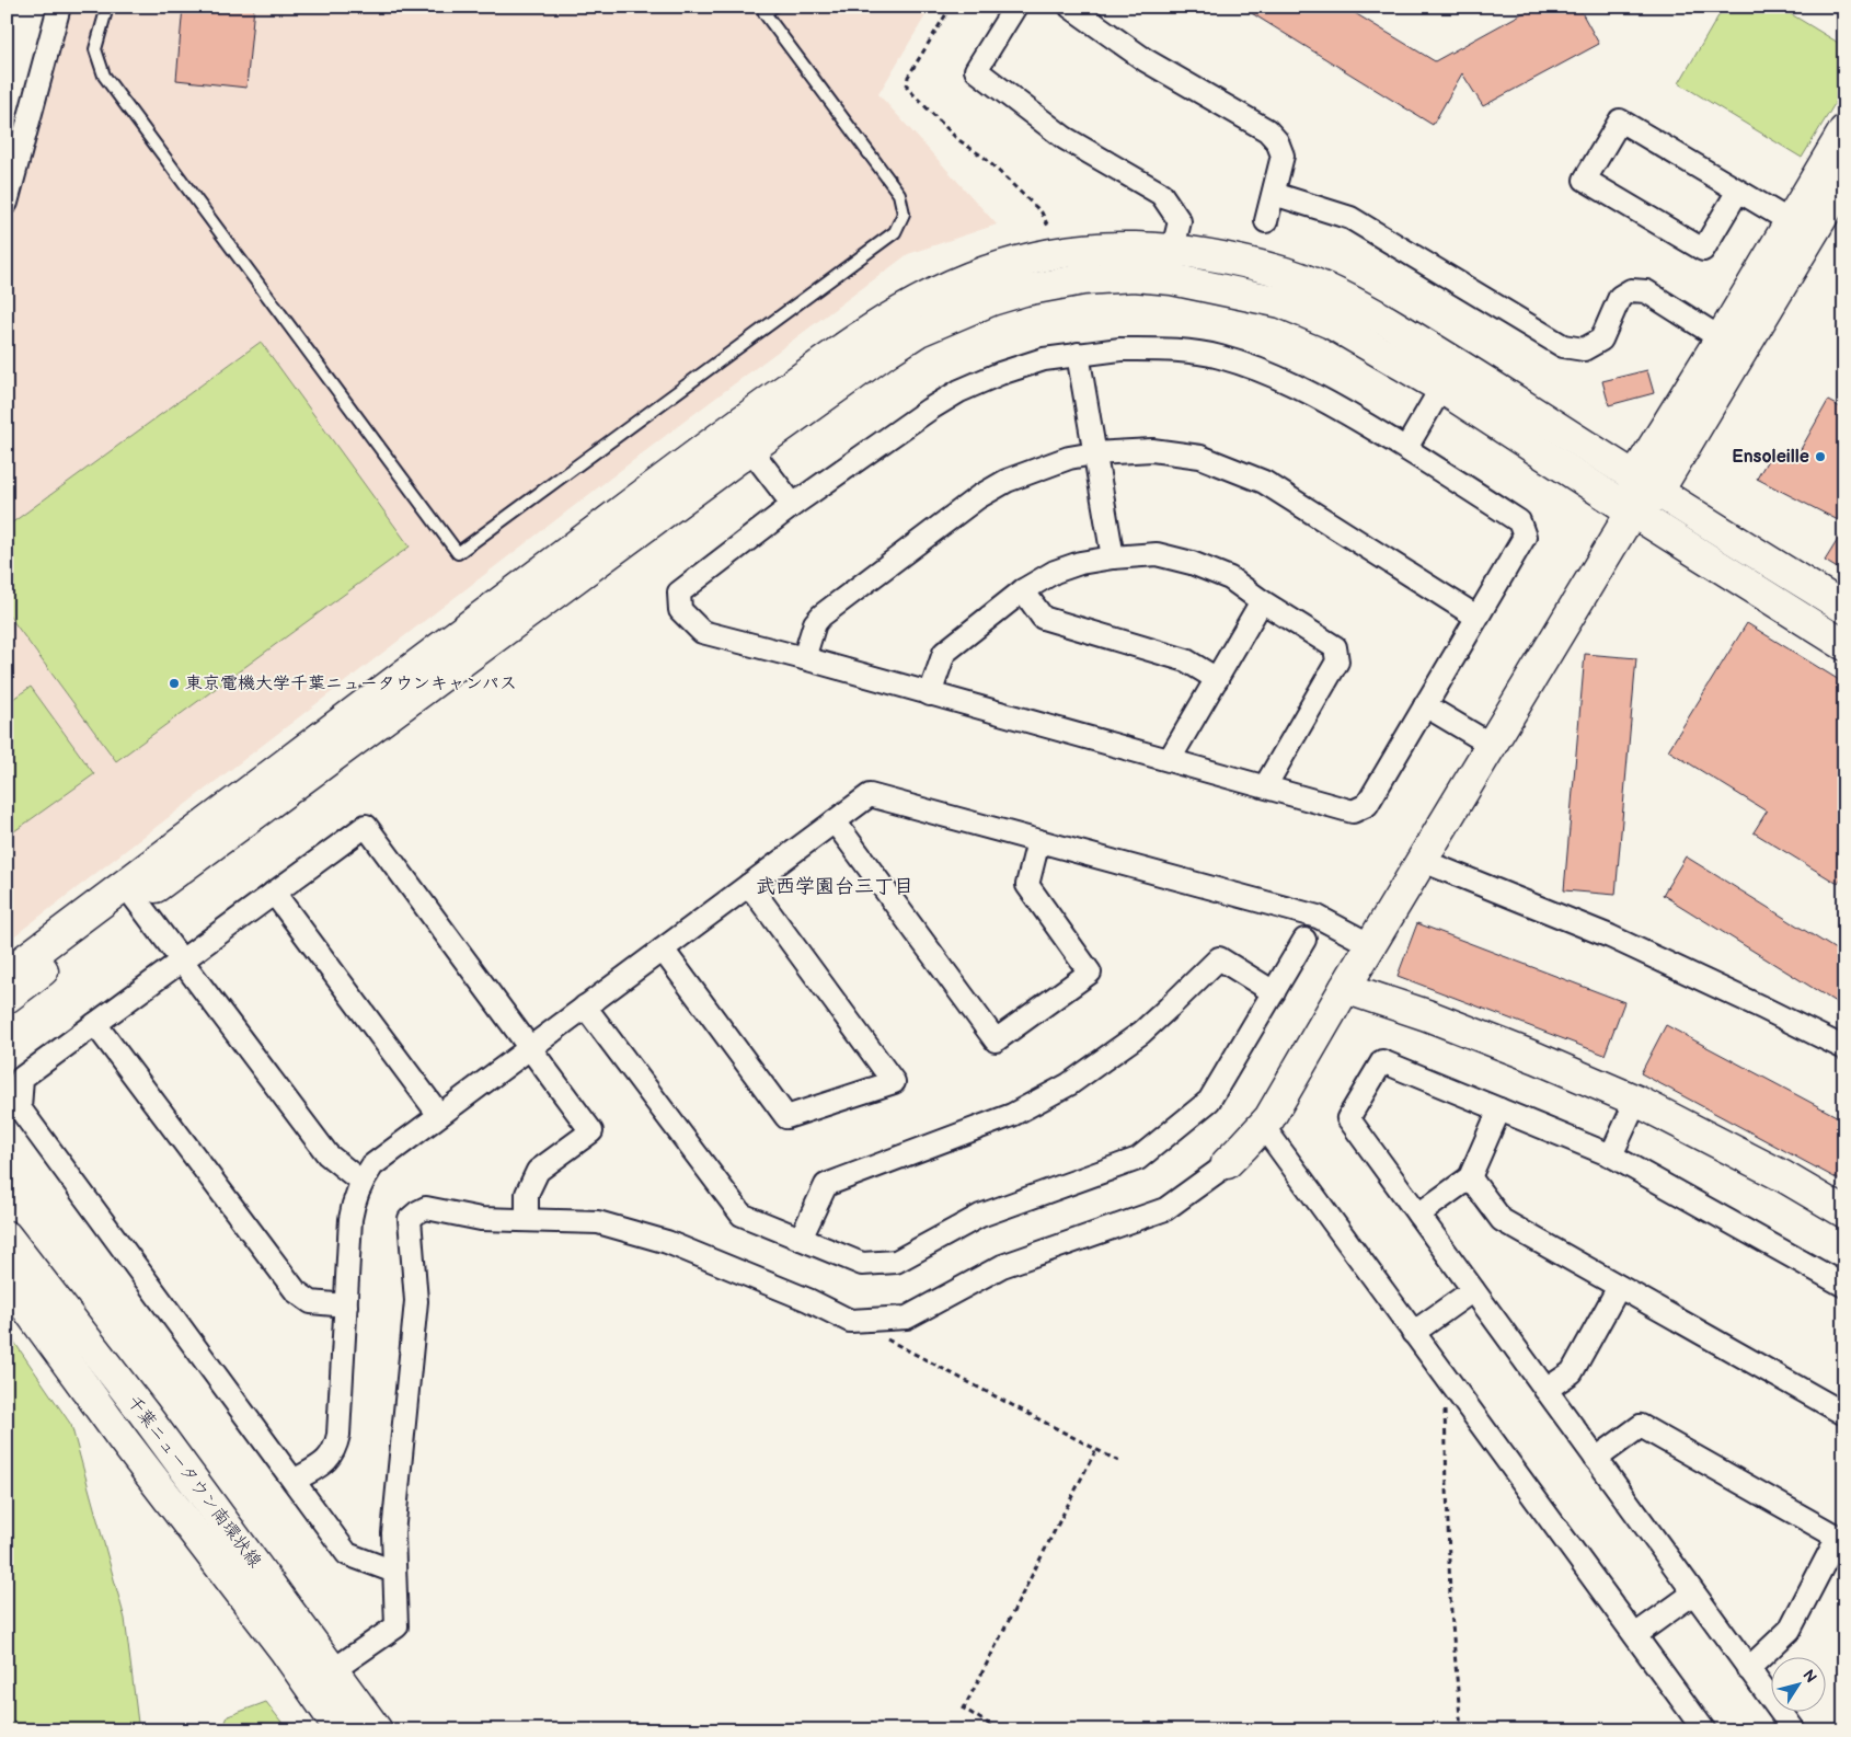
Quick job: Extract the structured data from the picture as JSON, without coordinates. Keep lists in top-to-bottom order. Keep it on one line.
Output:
{"streets":{"street":["千葉ニュータウン南環状線"]},"districts":["武西学園台三丁目"],"places":["Ensoleille","東京電機大学千葉ニュータウンキャンパス"],"north":"top right"}
